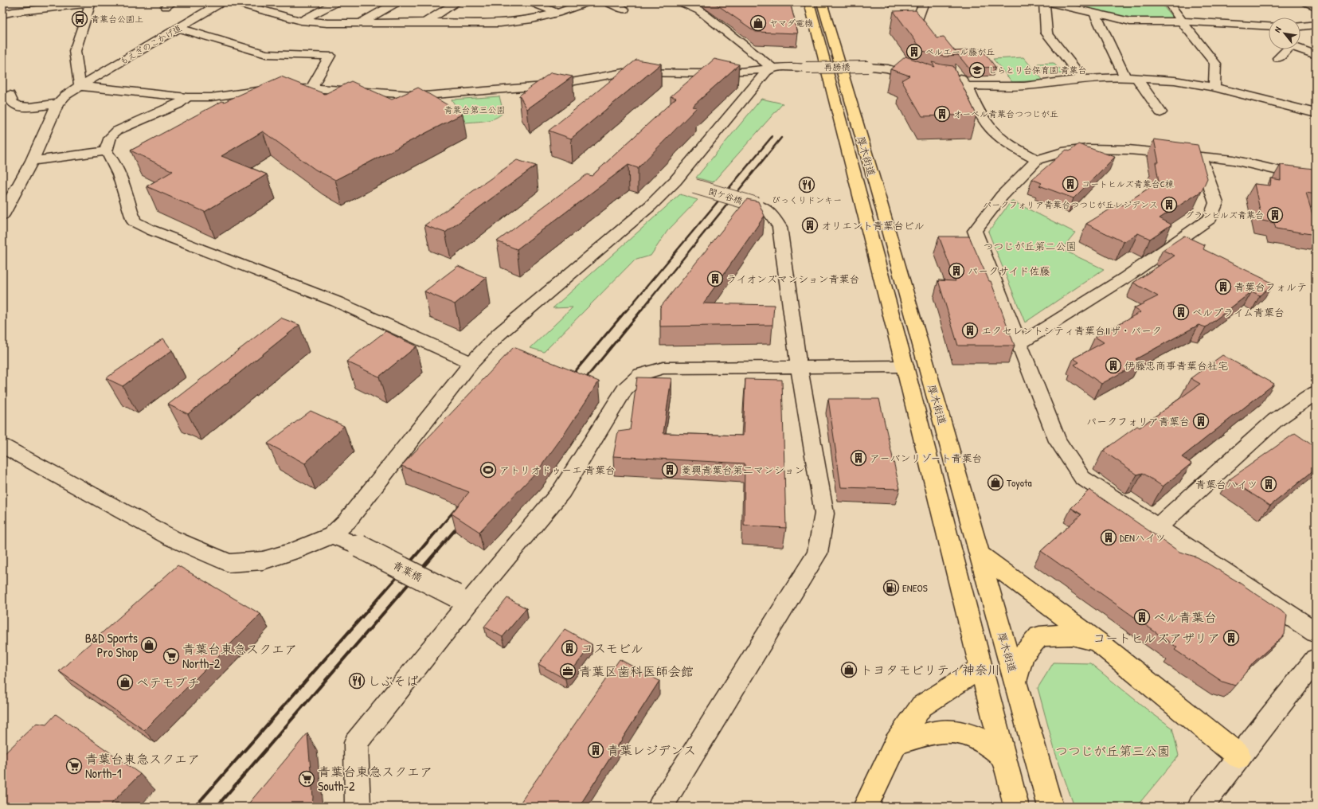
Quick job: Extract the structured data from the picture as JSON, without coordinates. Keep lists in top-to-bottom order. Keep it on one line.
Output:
{"streets":{"highway":["厚木街道"],"street":["もえぎのこかげ道","再勝橋","関ケ谷橋","青葉橋"]},"crossings":[["もえぎのこかげ道","再勝橋"]],"parks":["青葉台第三公園","つつじが丘第二公園","つつじが丘第三公園"],"places":{"bus stop":["青葉台公園上"],"shop":["ヤマダ電機","Toyota","B&D Sports Pro Shop","トヨタモビリティ神奈川","ペテモプチ"],"building":["ベルエール藤が丘","オーベル青葉台つつじが丘","コートヒルズ青葉台C棟","パークフォリア青葉台つつじが丘レジデンス","グランヒルズ青葉台","オリエント青葉台ビル","パークサイド佐藤","ライオンズマンション青葉台","青葉台フォルテ","ベルプライム青葉台","エクセレントシティ青葉台IIザ・パーク","伊藤忠商事青葉台社宅","パークフォリア青葉台","アーバンリゾート青葉台","菱興青葉台第二マンション","青葉台ハイツ","DENハイツ","ベル青葉台","コートヒルズアザリア","コスモビル","青葉レジデンス"],"school or university":["しらとり台保育園 青葉台"],"restaurant":["びっくりドンキー","しぶそば"],"sports":["アトリオドゥーエ 青葉台"],"fuel station":["ENEOS"],"supermarket":["青葉台東急スクエア North-2","青葉台東急スクエア North-1","青葉台東急スクエア South-2"],"office":["青葉区歯科医師会館"]},"north":"top left"}
